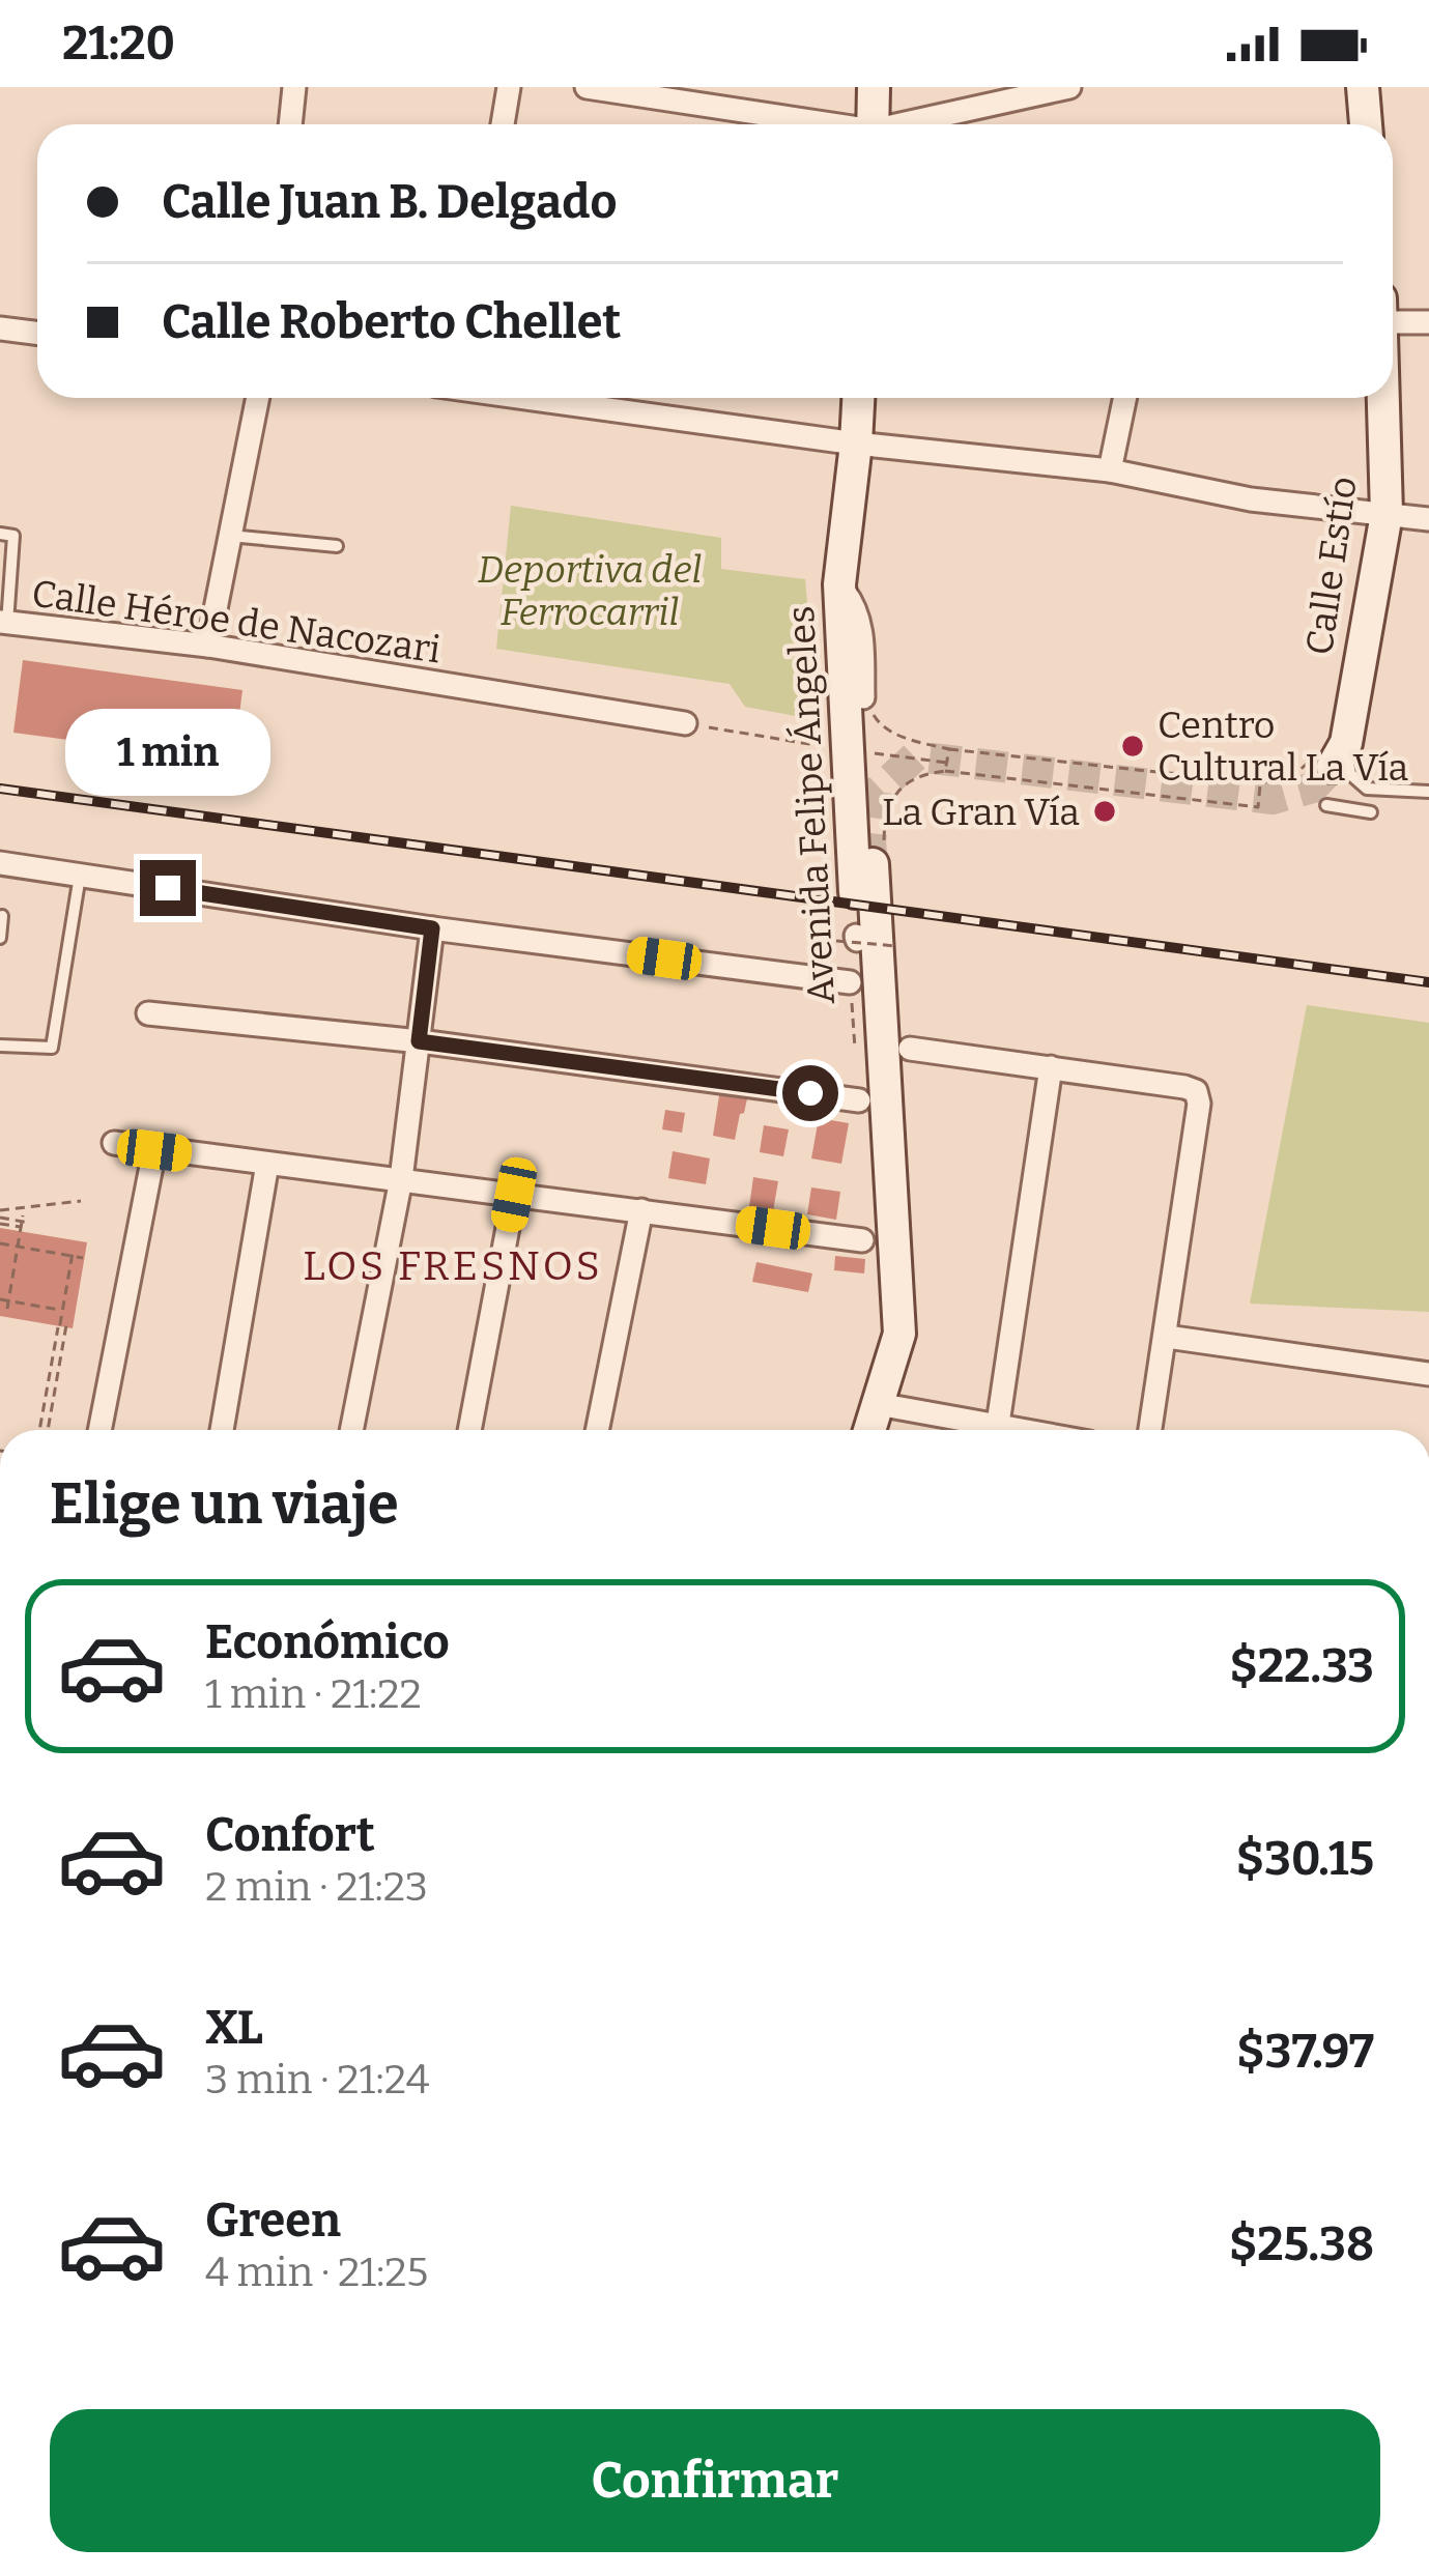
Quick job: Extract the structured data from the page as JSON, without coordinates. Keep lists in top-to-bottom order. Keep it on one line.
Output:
{"streets":{"street":["Calle Estío","Calle Héroe de Nacozari","Avenida Felipe Ángeles"]},"districts":["LOS FRESNOS"],"parks":["Deportiva del Ferrocarril"],"places":["Centro Cultural La Vía","La Gran Vía"],"page":{"status":"21:20","banner":["Calle Juan B. Delgado","Calle Roberto Chellet"],"bubble":"1 min","heading":"Elige un viaje","list":[{"name":"Económico","note":"1 min · 21:22","value":"$22.33"},{"name":"Confort","note":"2 min · 21:23","value":"$30.15"},{"name":"XL","note":"3 min · 21:24","value":"$37.97"},{"name":"Green","note":"4 min · 21:25","value":"$25.38"}],"buttons":"Confirmar"}}
